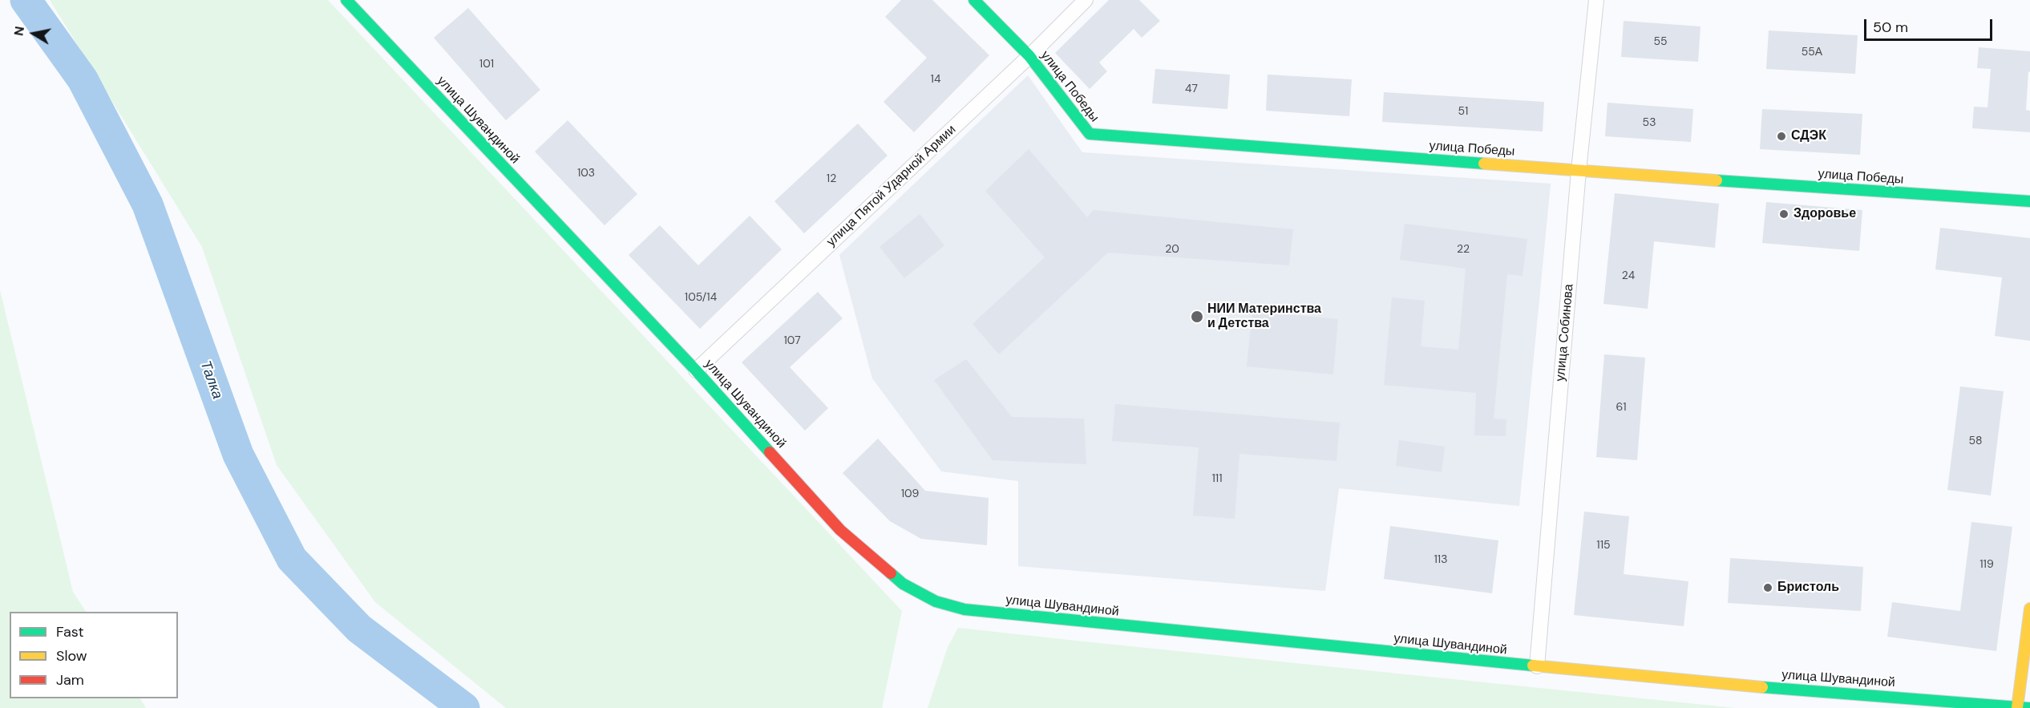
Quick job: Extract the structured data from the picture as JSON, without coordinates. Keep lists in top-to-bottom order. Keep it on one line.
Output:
{"streets":{"street":["улица Победы","улица Шувандиной","улица Пятой Ударной Армии","улица Собинова"]},"crossings":[["улица Победы","улица Пятой Ударной Армии"],["улица Победы","улица Собинова"],["улица Шувандиной","улица Пятой Ударной Армии"],["улица Шувандиной","улица Собинова"]],"water":["Талка"],"places":["СДЭК","Здоровье","НИИ Материнства и Детства","Бристоль"],"house_numbers":["55","55А","101","14","47","51","53","103","12","20","22","24","105/14","107","61","58","111","109","115","113","119"],"legend":["Fast","Slow","Jam"],"scale_bar":"50 m","north":"left"}
